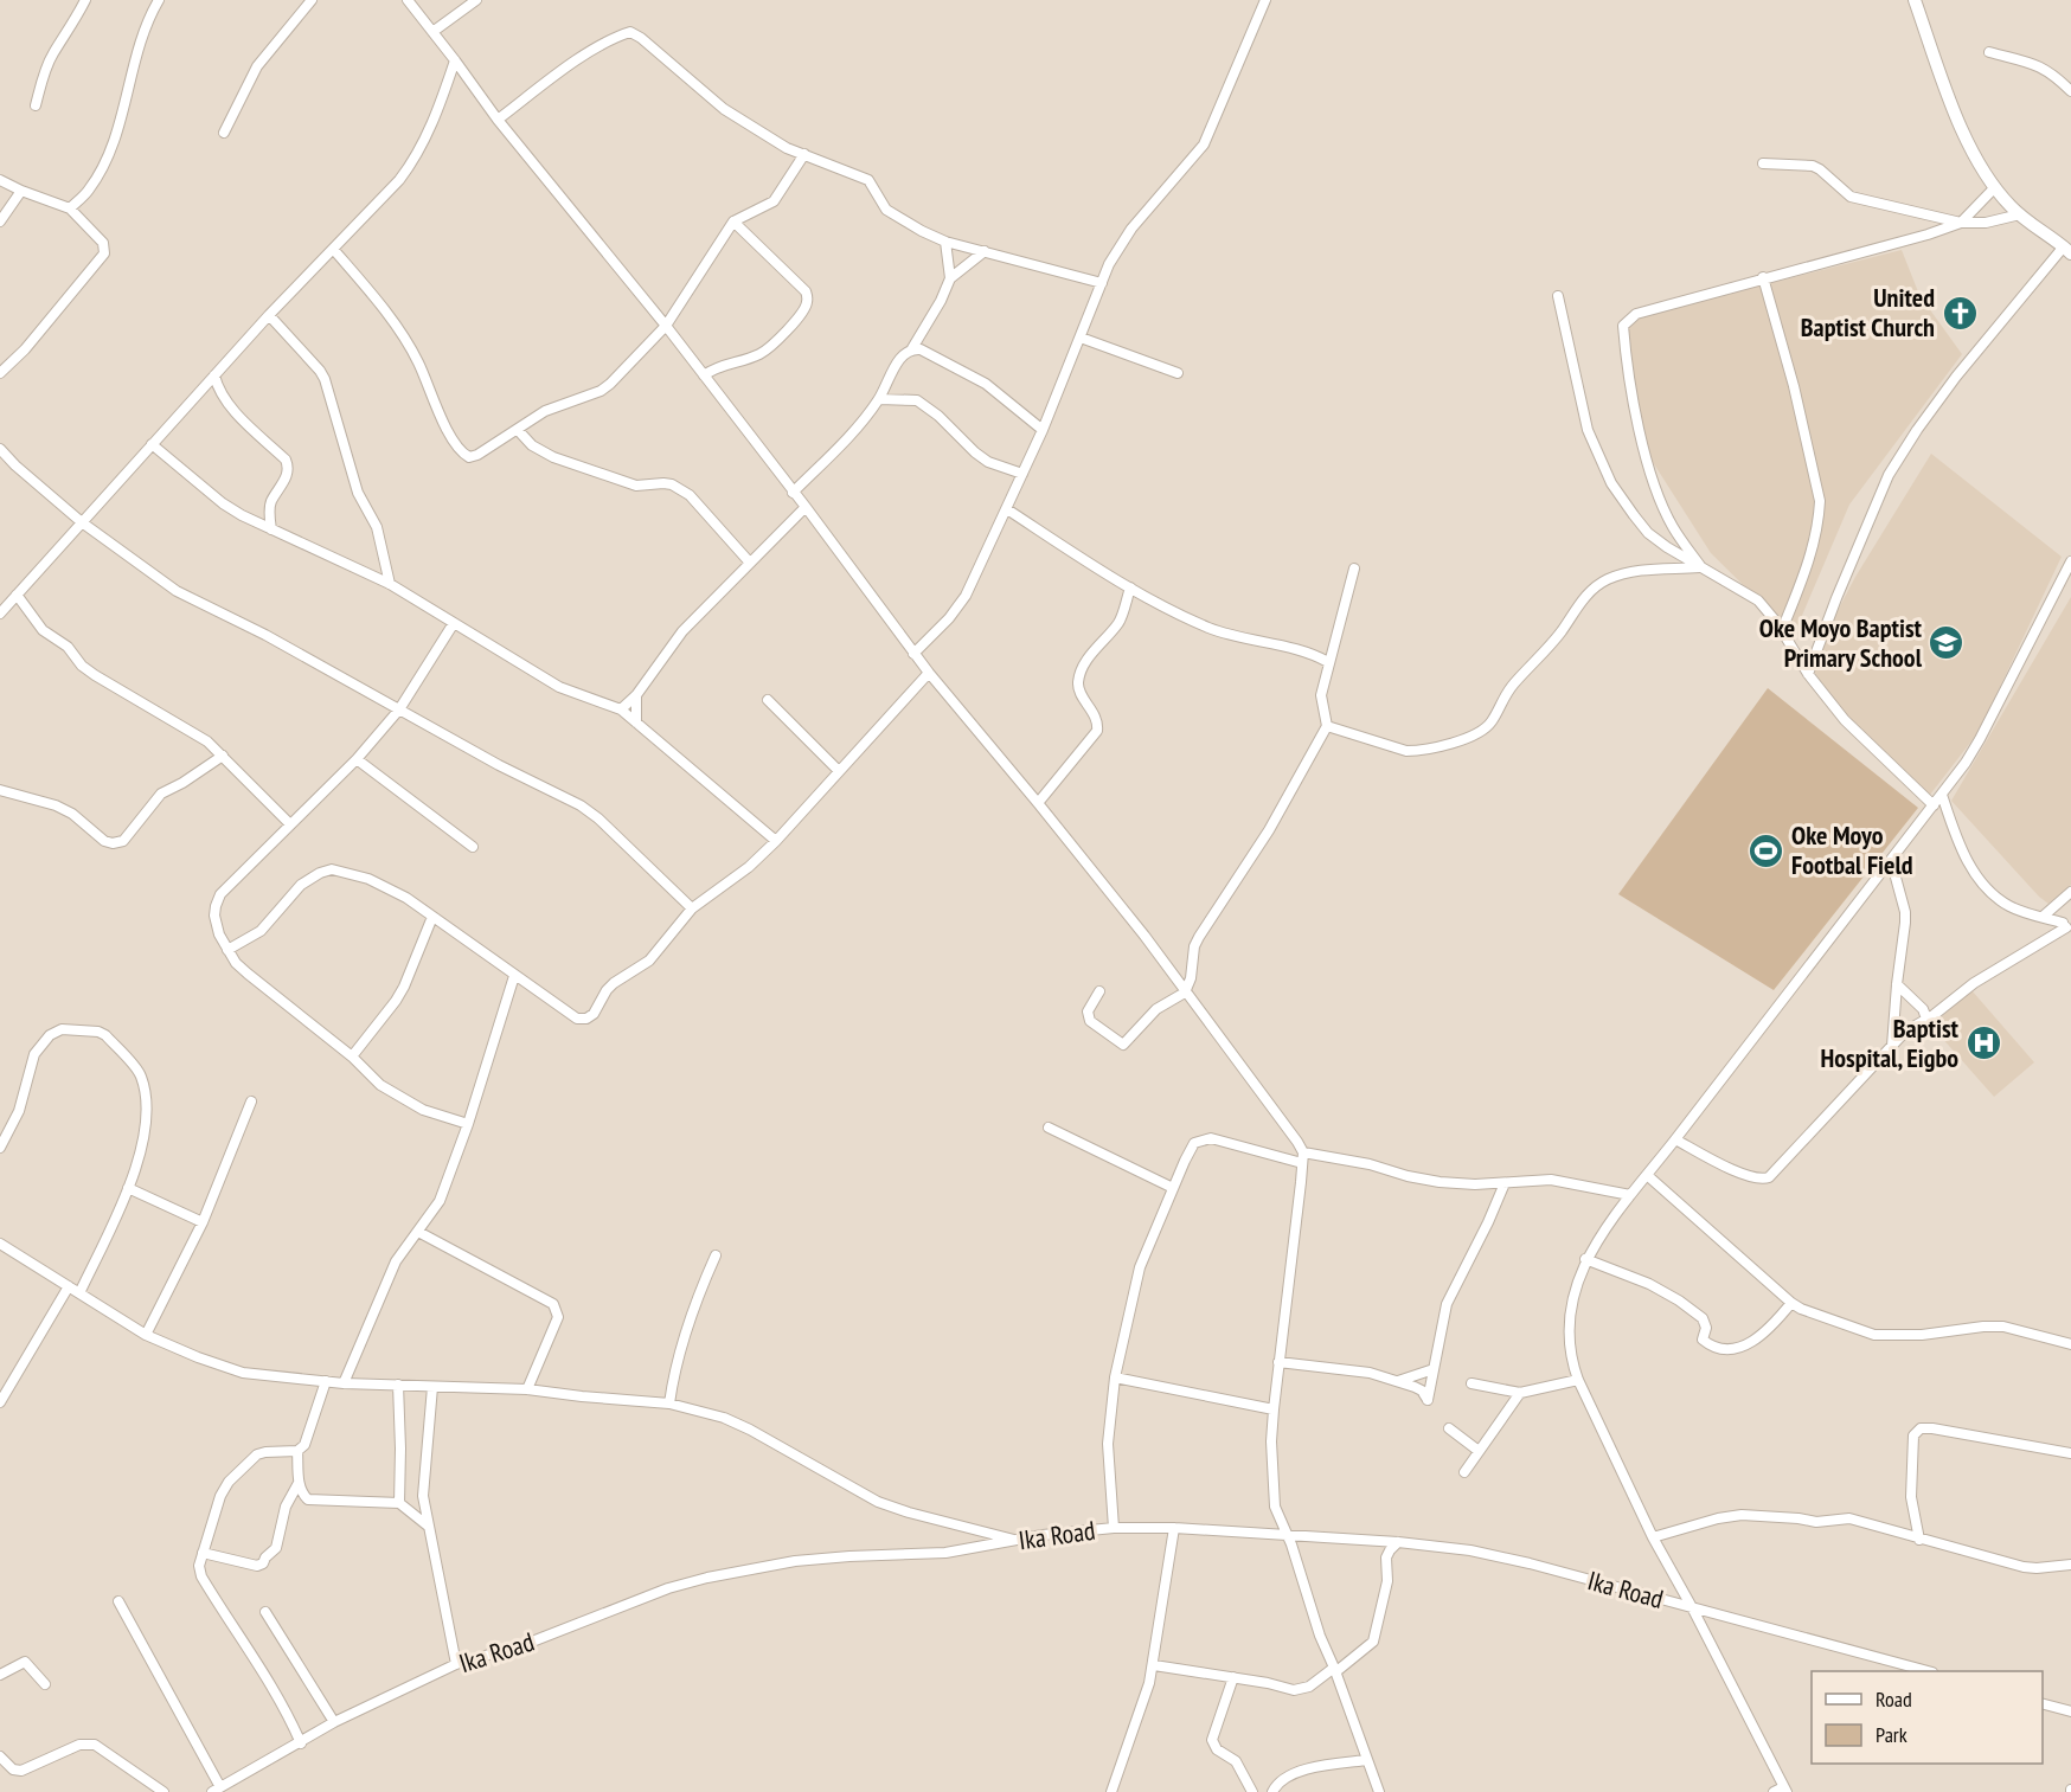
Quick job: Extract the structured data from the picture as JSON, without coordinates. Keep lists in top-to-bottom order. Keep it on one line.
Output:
{"streets":{"street":["Ika Road"]},"places":{"church":["United Baptist Church"],"school or university":["Oke Moyo Baptist Primary School"],"sports":["Oke Moyo Footbal Field"],"hospital":["Baptist Hospital, Eigbo"]},"legend":["Road","Park"]}
